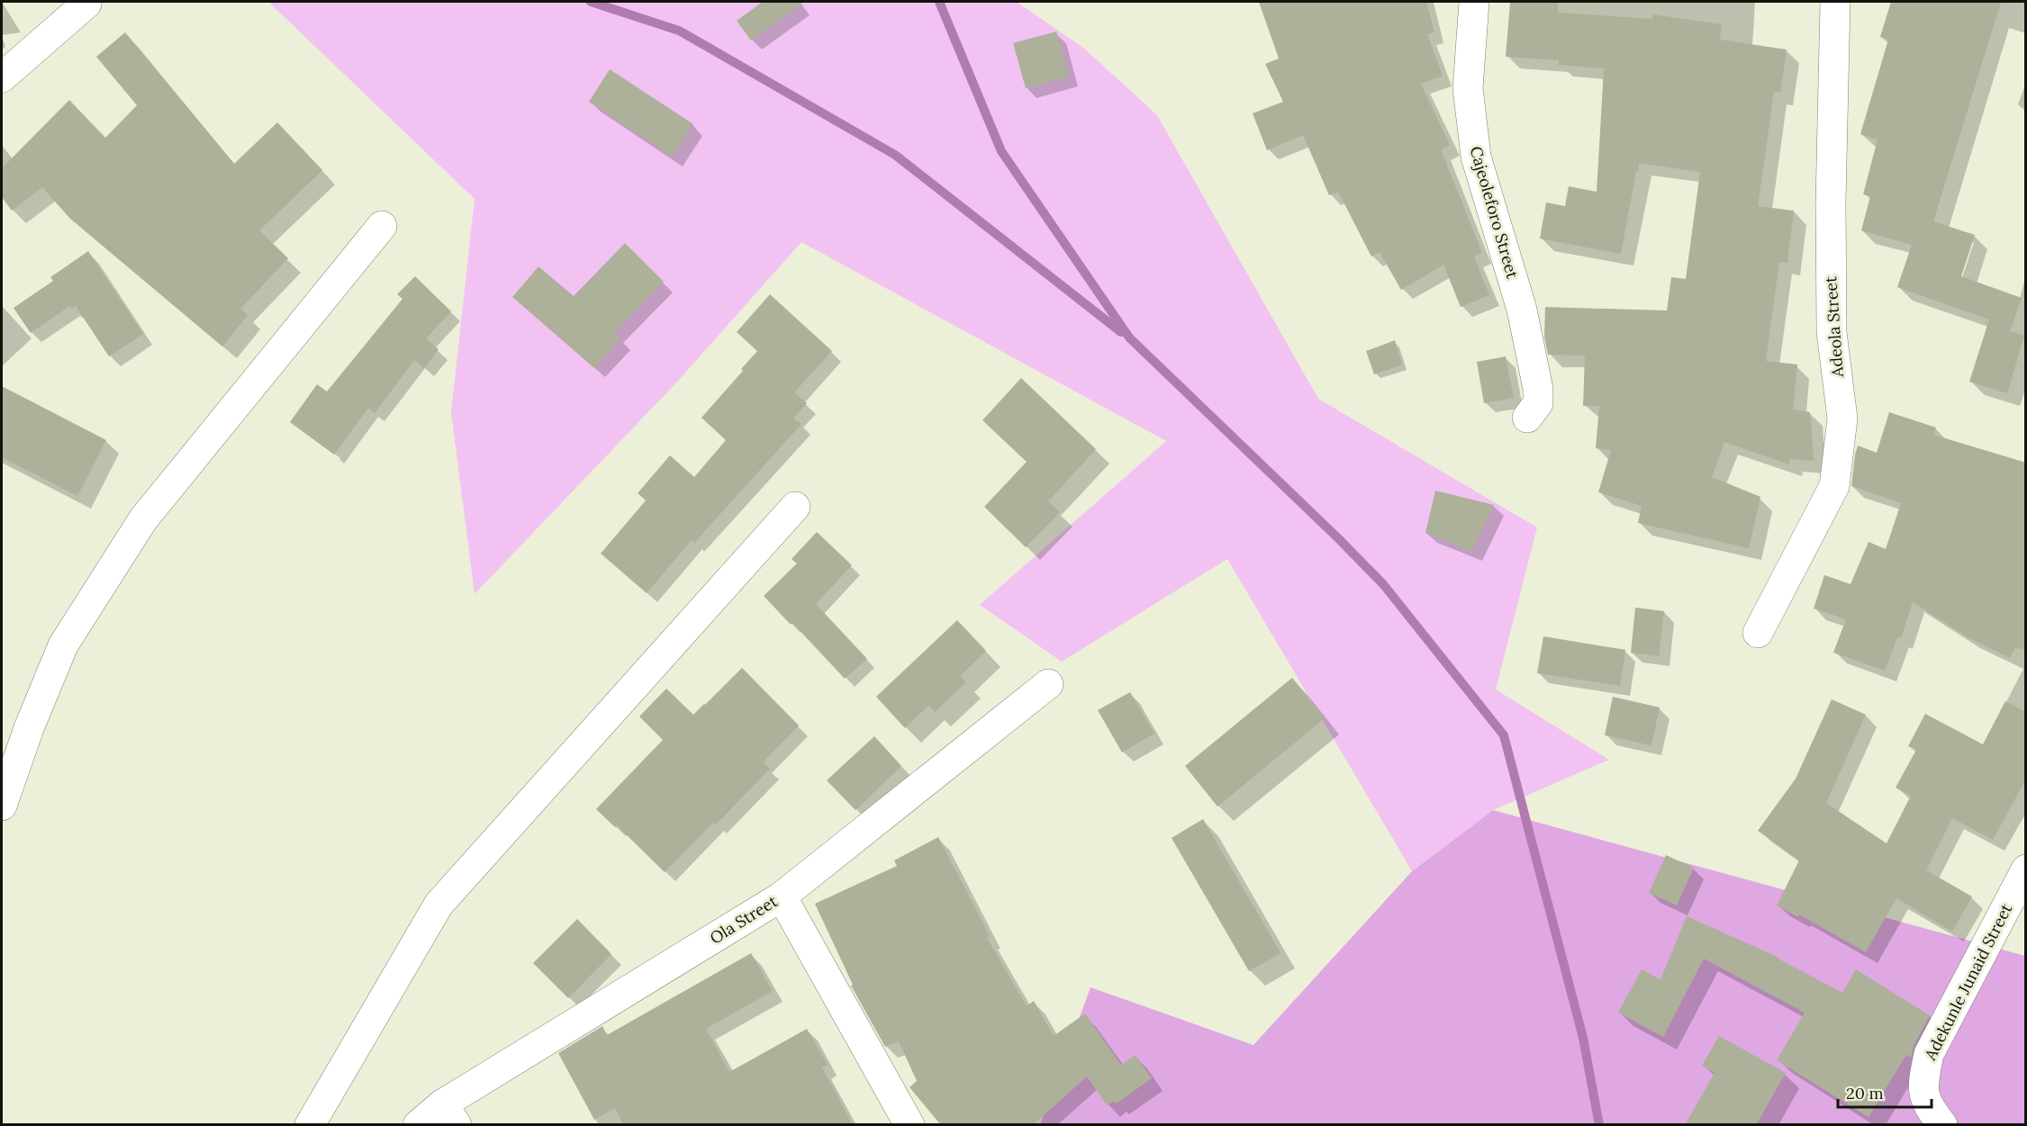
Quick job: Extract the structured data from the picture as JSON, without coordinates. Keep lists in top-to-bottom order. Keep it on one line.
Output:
{"streets":{"street":["Cajeoleforo Street","Adeola Street","Ola Street","Adekunle Junaid Street"]},"scale_bar":"20 m"}
